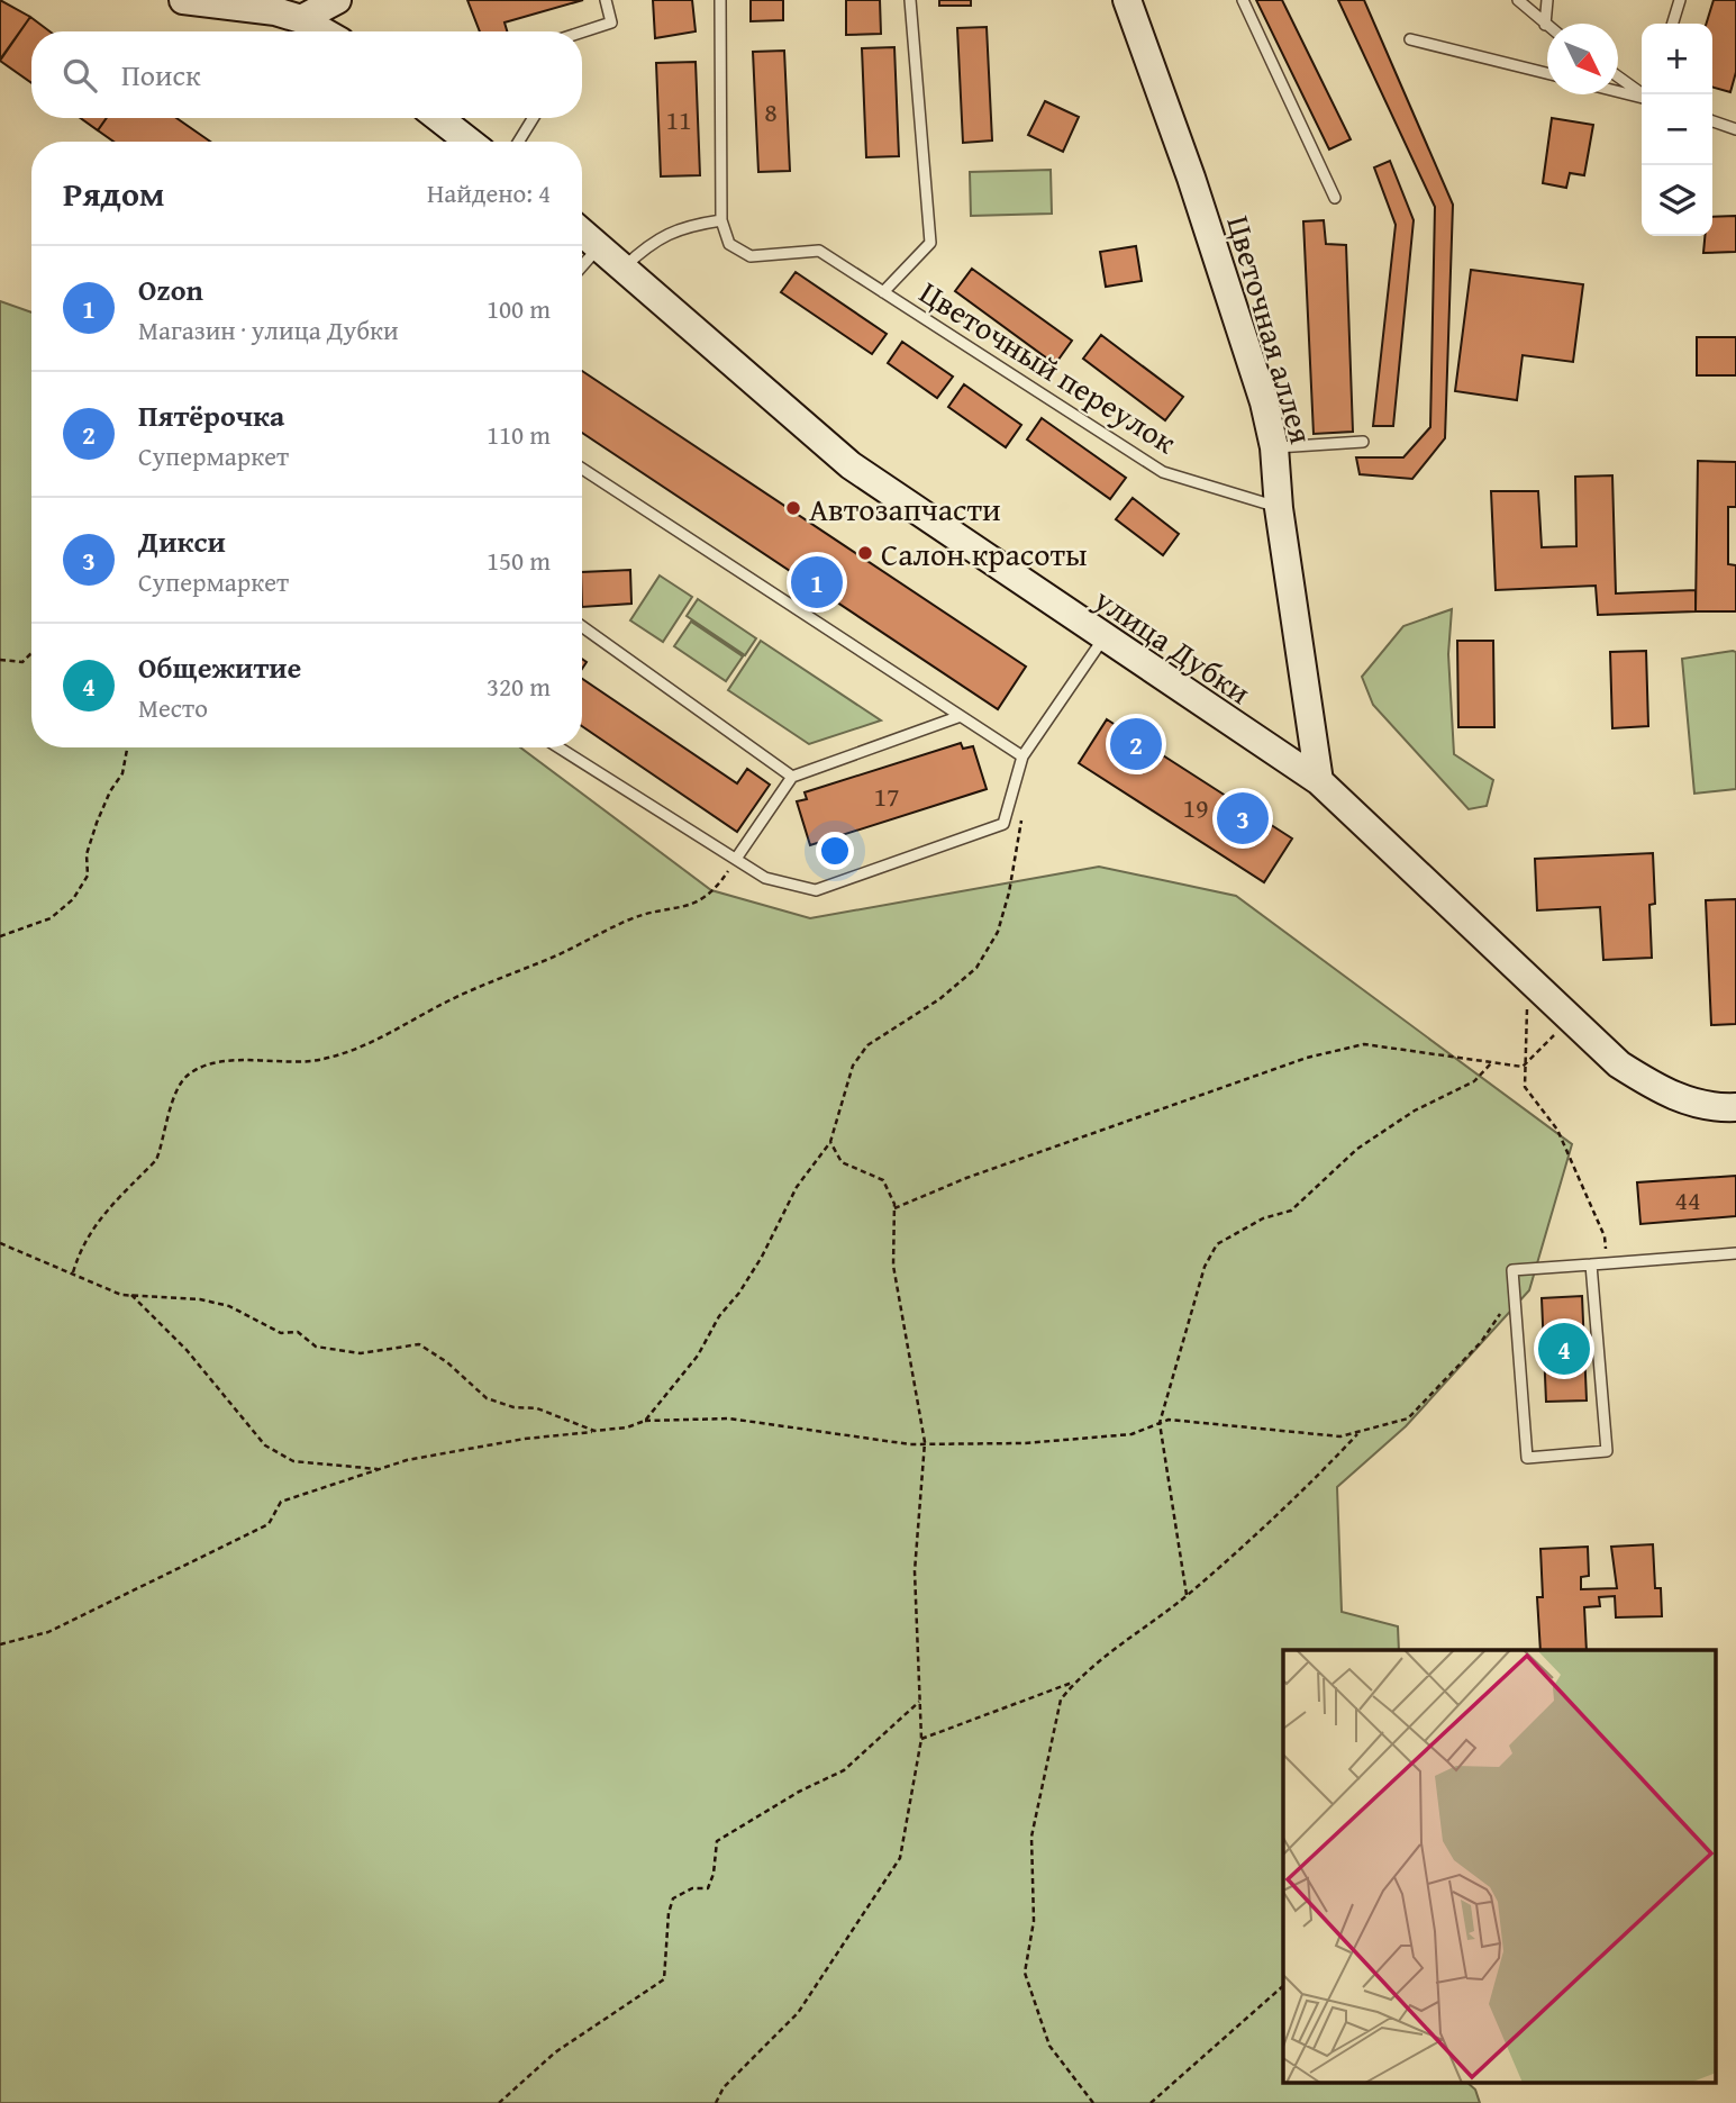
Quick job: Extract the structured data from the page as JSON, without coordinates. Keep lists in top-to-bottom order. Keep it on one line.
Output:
{"streets":{"street":["Цветочная аллея","улица Дубки"],"lane":["Цветочный переулок"]},"crossings":[["Цветочная аллея","Цветочный переулок"],["Цветочная аллея","улица Дубки"]],"places":["Автозапчасти","Салон красоты"],"house_numbers":["8","11","17","19","44"],"north":"bottom right","page":{"map_buttons":["+","−"],"search":"Поиск","heading":["Рядом","Найдено: 4"],"list":[{"mark":"1","name":"Ozon","note":"Магазин · улица Дубки","value":"100 m"},{"mark":"2","name":"Пятёрочка","note":"Супермаркет","value":"110 m"},{"mark":"3","name":"Дикси","note":"Супермаркет","value":"150 m"},{"mark":"4","name":"Общежитие","note":"Место","value":"320 m"}],"pins":["1","2","3","4"]}}
